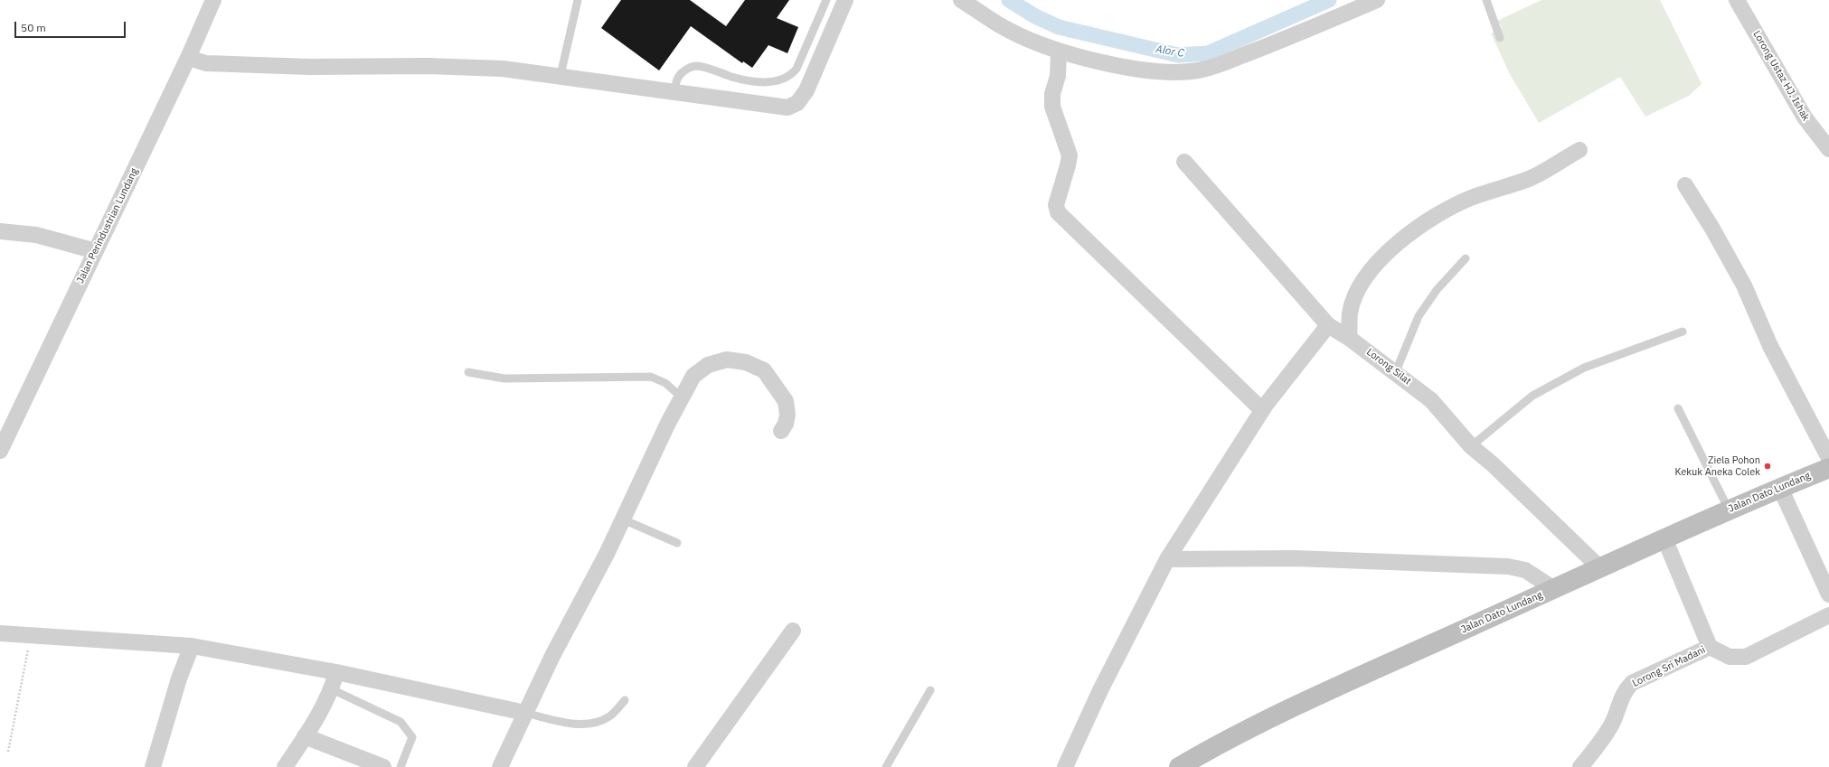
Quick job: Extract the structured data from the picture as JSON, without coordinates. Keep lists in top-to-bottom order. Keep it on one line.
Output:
{"streets":{"main road":["Jalan Dato Lundang"],"street":["Lorong Ustaz HJ. Ishak","Jalan Perindustrian Lundang","Lorong Silat","Lorong Sri Madani"]},"crossings":[["Lorong Silat","Jalan Dato Lundang"],["Jalan Dato Lundang","Lorong Sri Madani"]],"water":["Alor C"],"places":["Ziela Pohon Kekuk Aneka Colek"],"scale_bar":"50 m"}
